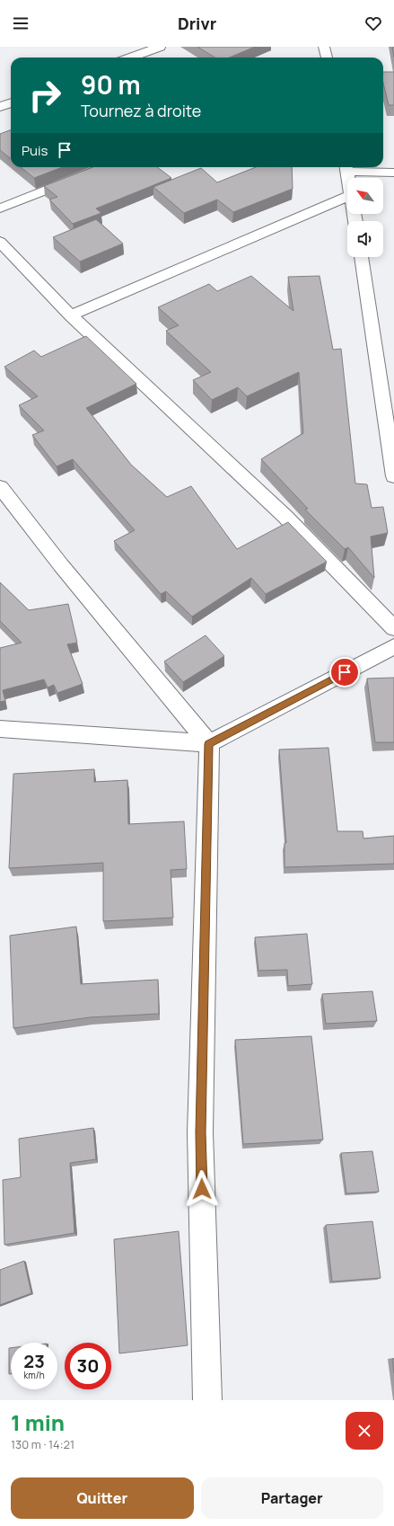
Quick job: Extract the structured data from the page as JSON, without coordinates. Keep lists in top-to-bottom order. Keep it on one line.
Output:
{"north":"top left","page":{"header":"Drivr","turn":["90 m","Tournez à droite"],"then":"Puis","speed":"23 km/h","limit":"30","heading":["1 min","130 m · 14:21"],"buttons":["Quitter","Partager"]}}
